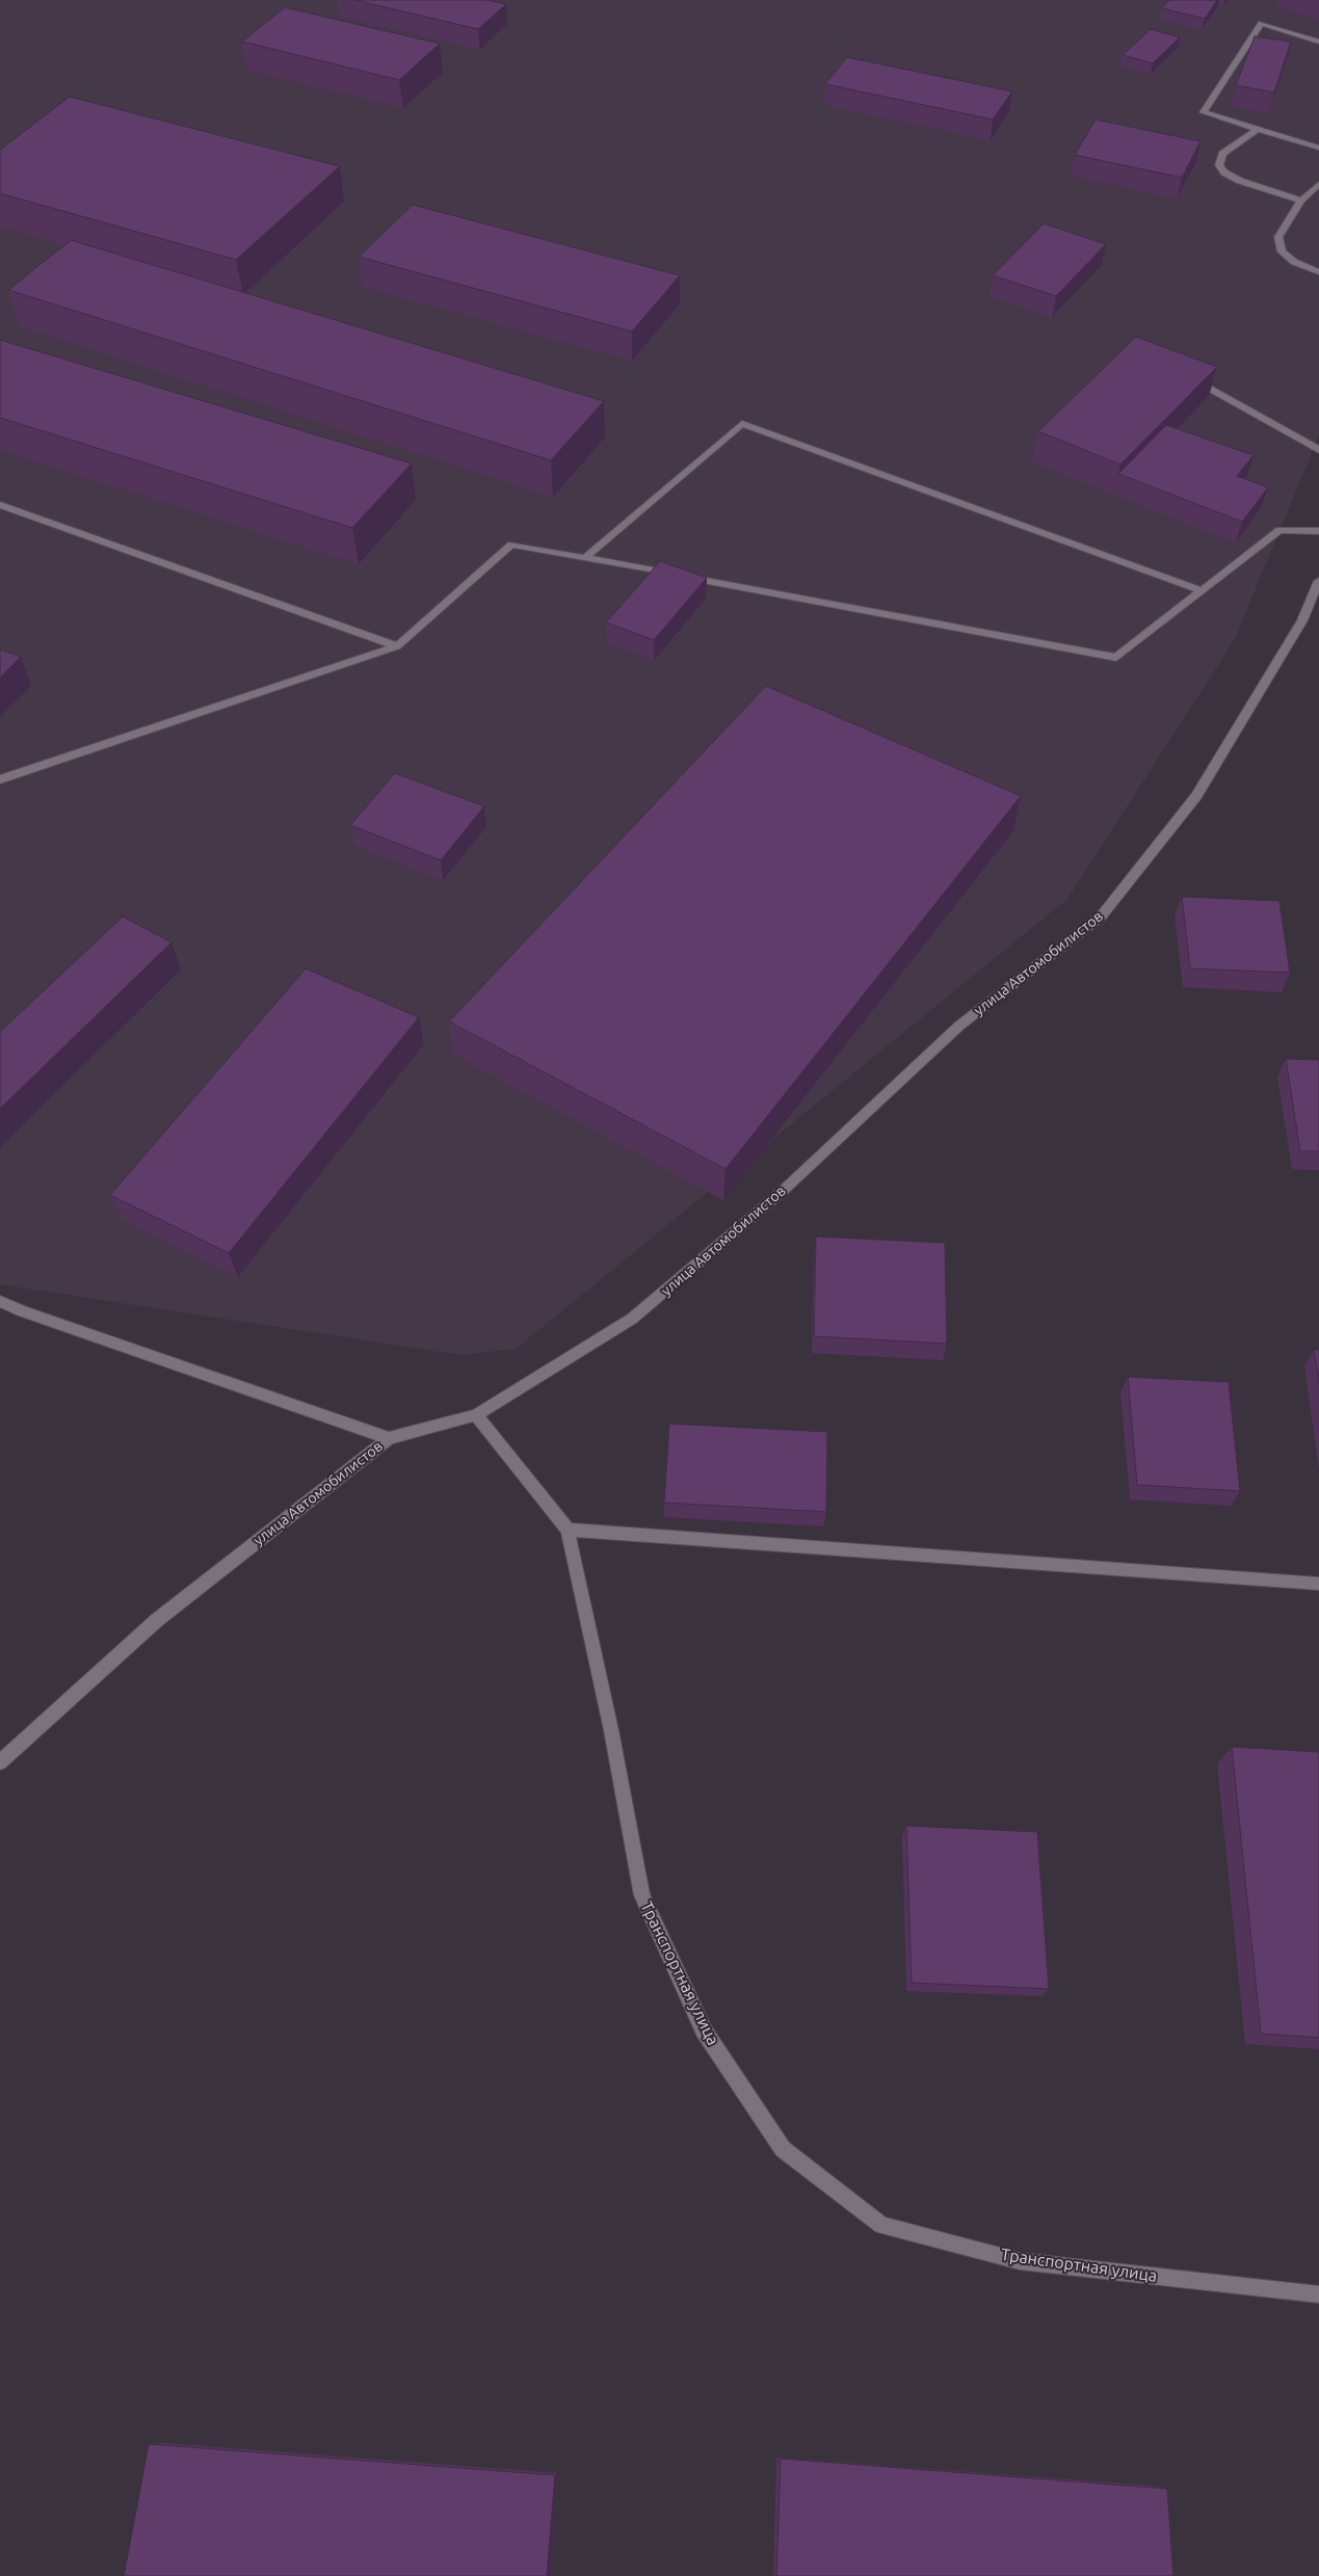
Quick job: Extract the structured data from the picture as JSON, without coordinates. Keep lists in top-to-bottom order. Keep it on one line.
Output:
{"streets":{"street":["улица Автомобилистов","Транспортная улица"]}}
